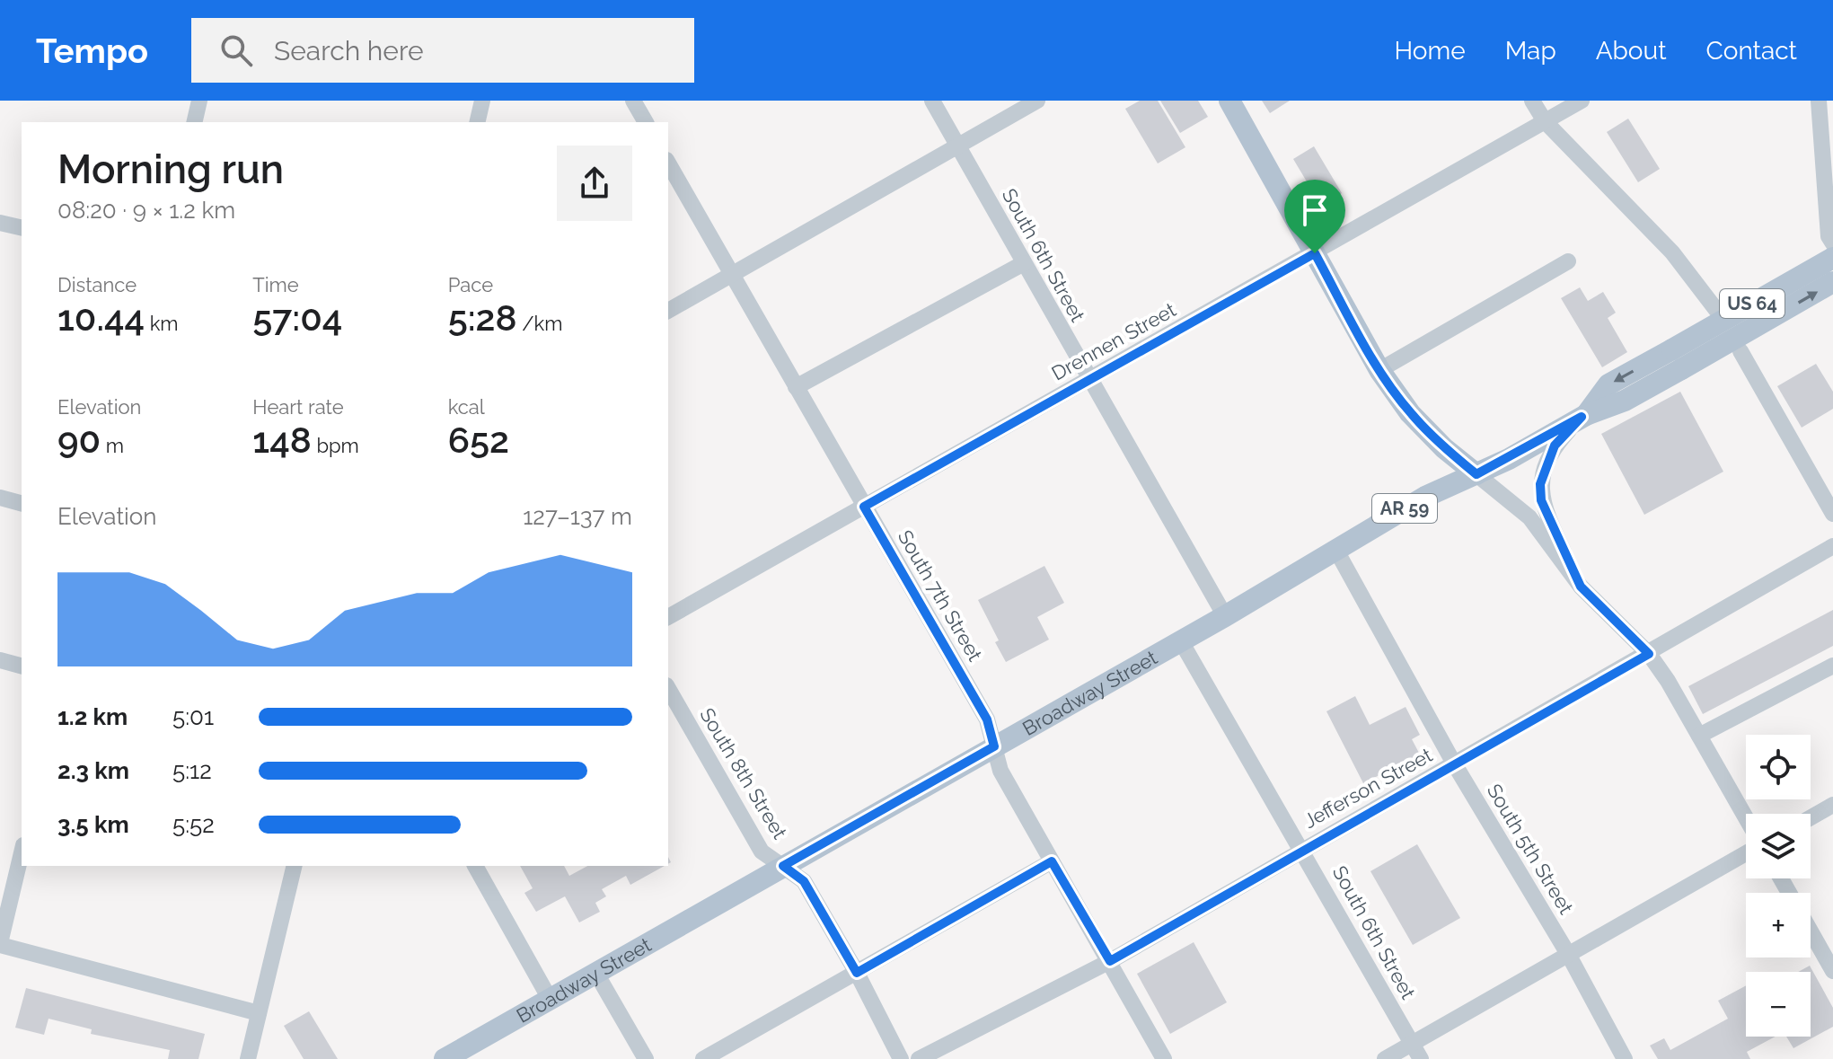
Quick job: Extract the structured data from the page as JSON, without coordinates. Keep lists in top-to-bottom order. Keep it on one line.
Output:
{"streets":{"main road":["US 64","AR 59","Broadway Street"],"street":["South 6th Street","Drennen Street","South 7th Street","South 8th Street","Jefferson Street","South 5th Street"]},"crossings":[["South 6th Street","Drennen Street"],["South 6th Street","Broadway Street"],["South 6th Street","Jefferson Street"],["US 64","Broadway Street"],["Drennen Street","South 7th Street"],["South 7th Street","Broadway Street"],["South 7th Street","Jefferson Street"],["Broadway Street","South 8th Street"],["Broadway Street","South 5th Street"],["Jefferson Street","South 5th Street"]],"page":{"header":"Tempo","search":"Search here","nav":["Home","Map","About","Contact"],"heading":["Morning run","08:20 · 9 × 1.2 km"],"stats":[["Distance","10.44 km"],["Time","57:04"],["Pace","5:28 /km"],["Elevation","90 m"],["Heart rate","148 bpm"],["kcal","652"]],"chart":["Elevation","127–137 m"],"list":[{"name":"1.2 km","note":"5:01"},{"name":"2.3 km","note":"5:12"},{"name":"3.5 km","note":"5:52"}],"map_buttons":["+","−"]}}
